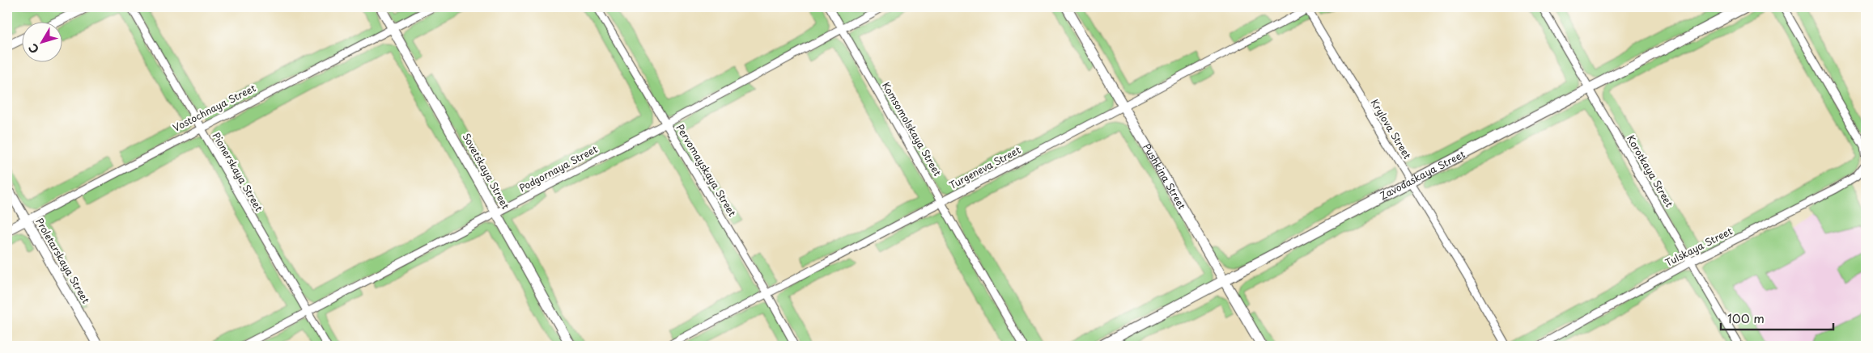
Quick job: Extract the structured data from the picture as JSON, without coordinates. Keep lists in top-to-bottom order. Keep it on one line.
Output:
{"streets":{"main road":["Zavodaskaya Street","Pushkina Street"],"street":["Vostochnaya Street","Komsomolskaya Street","Krylova Street","Turgeneva Street","Podgornaya Street","Pervomayskaya Street","Sovetskaya Street","Korotkaya Street","Pionerskaya Street","Tulskaya Street","Proletarskaya Street"]},"crossings":[["Vostochnaya Street","Sovetskaya Street"],["Vostochnaya Street","Pionerskaya Street"],["Vostochnaya Street","Proletarskaya Street"],["Komsomolskaya Street","Turgeneva Street"],["Komsomolskaya Street","Podgornaya Street"],["Krylova Street","Turgeneva Street"],["Krylova Street","Zavodaskaya Street"],["Turgeneva Street","Pervomayskaya Street"],["Turgeneva Street","Pushkina Street"],["Podgornaya Street","Pervomayskaya Street"],["Podgornaya Street","Sovetskaya Street"],["Podgornaya Street","Pionerskaya Street"],["Korotkaya Street","Zavodaskaya Street"],["Korotkaya Street","Tulskaya Street"],["Zavodaskaya Street","Pushkina Street"]],"scale_bar":"100 m","north":"bottom left"}
